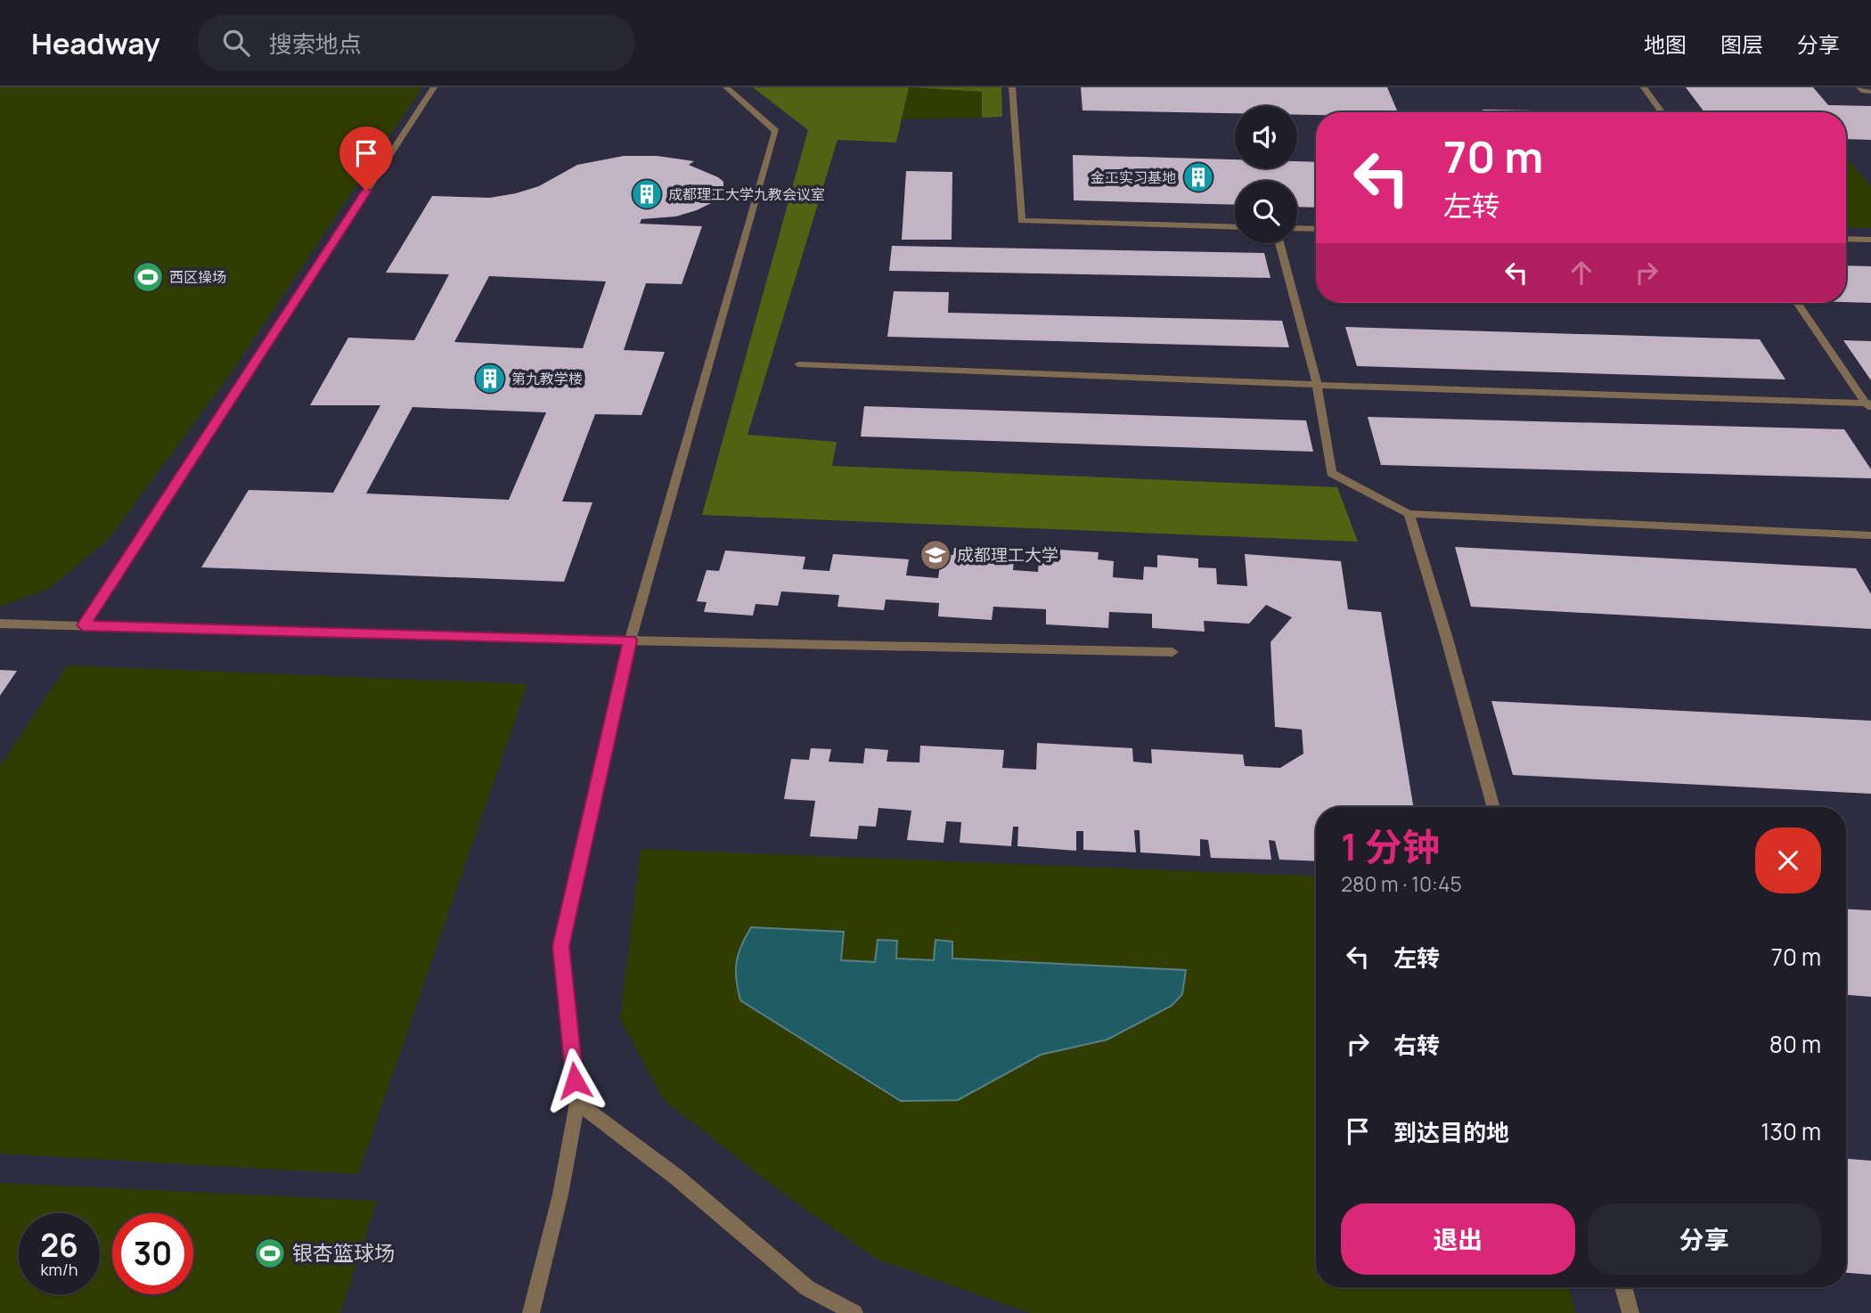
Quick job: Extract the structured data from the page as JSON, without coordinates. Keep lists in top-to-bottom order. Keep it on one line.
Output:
{"places":{"building":["金工实习基地","成都理工大学九教会议室","第九教学楼"],"sports":["西区操场","银杏篮球场"],"school or university":["成都理工大学"]},"page":{"header":"Headway","search":"搜索地点","nav":["地图","图层","分享"],"turn":["70 m","左转"],"heading":["1 分钟","280 m · 10:45"],"list":[{"name":"左转","value":"70 m"},{"name":"右转","value":"80 m"},{"name":"到达目的地","value":"130 m"}],"buttons":["退出","分享"],"speed":"26 km/h","limit":"30"}}
